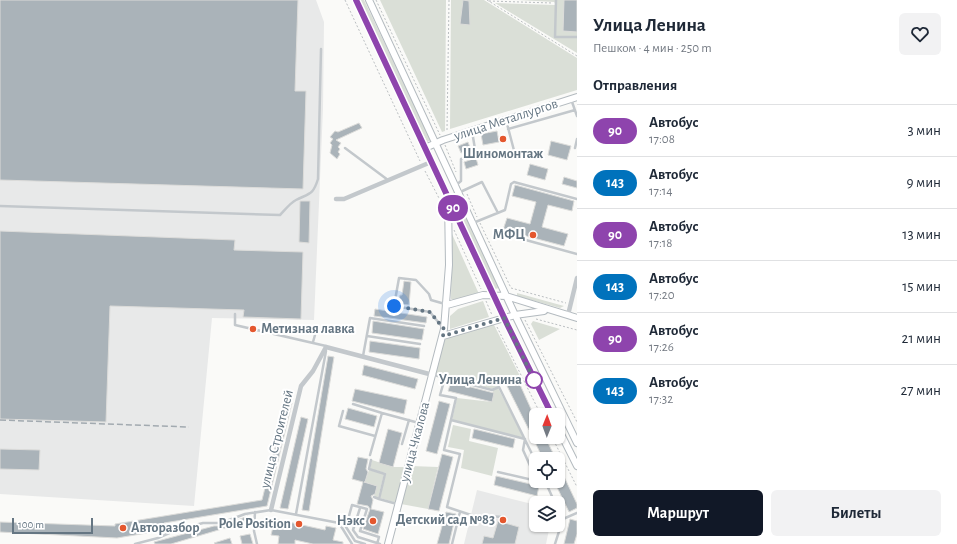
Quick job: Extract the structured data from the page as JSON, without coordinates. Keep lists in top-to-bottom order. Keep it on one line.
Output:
{"streets":{"main road":["улица Металлургов","улица Чкалова"],"street":["улица Строителей"]},"places":["Шиномонтаж","МФЦ","Метизная лавка","Улица Ленина","Детский сад №83","Нэкс","Pole Position","Авторазбор"],"lines":["bus line 90"],"scale_bar":"100 m","north":"top","page":{"on_map":"90","heading":[["Улица Ленина","Пешком · 4 мин · 250 m"],"Отправления"],"list":[{"mark":"90","name":"Автобус","note":"17:08","value":"3 мин"},{"mark":"143","name":"Автобус","note":"17:14","value":"9 мин"},{"mark":"90","name":"Автобус","note":"17:18","value":"13 мин"},{"mark":"143","name":"Автобус","note":"17:20","value":"15 мин"},{"mark":"90","name":"Автобус","note":"17:26","value":"21 мин"},{"mark":"143","name":"Автобус","note":"17:32","value":"27 мин"}],"buttons":["Маршрут","Билеты"],"scale":"100 m"}}
